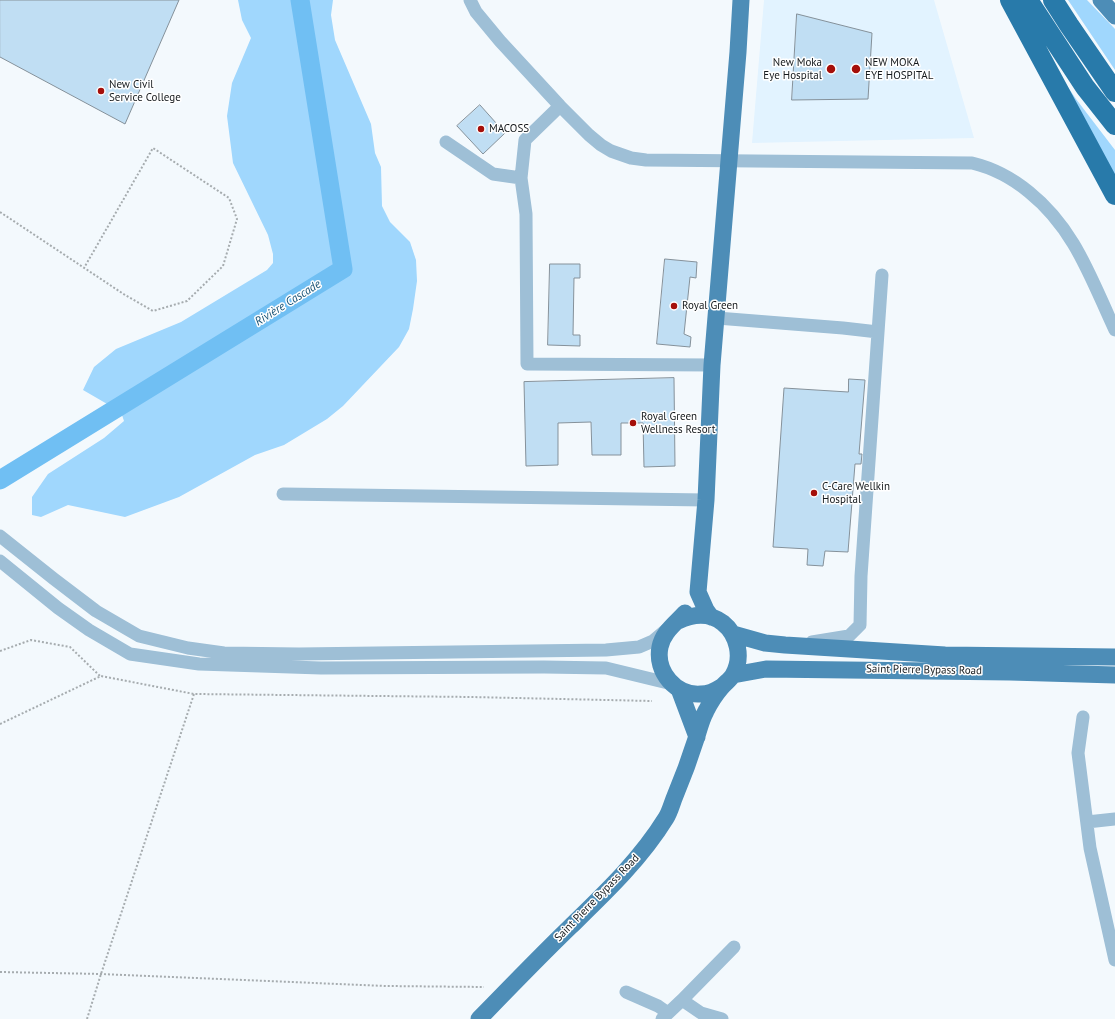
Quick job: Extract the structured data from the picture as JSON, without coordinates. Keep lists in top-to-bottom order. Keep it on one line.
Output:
{"streets":{"main road":["Saint Pierre Bypass Road"]},"water":["Rivière Cascade"],"places":["New Moka Eye Hospital","NEW MOKA EYE HOSPITAL","New Civil Service College","MACOSS","Royal Green","Royal Green Wellness Resort","C-Care Wellkin Hospital"]}
